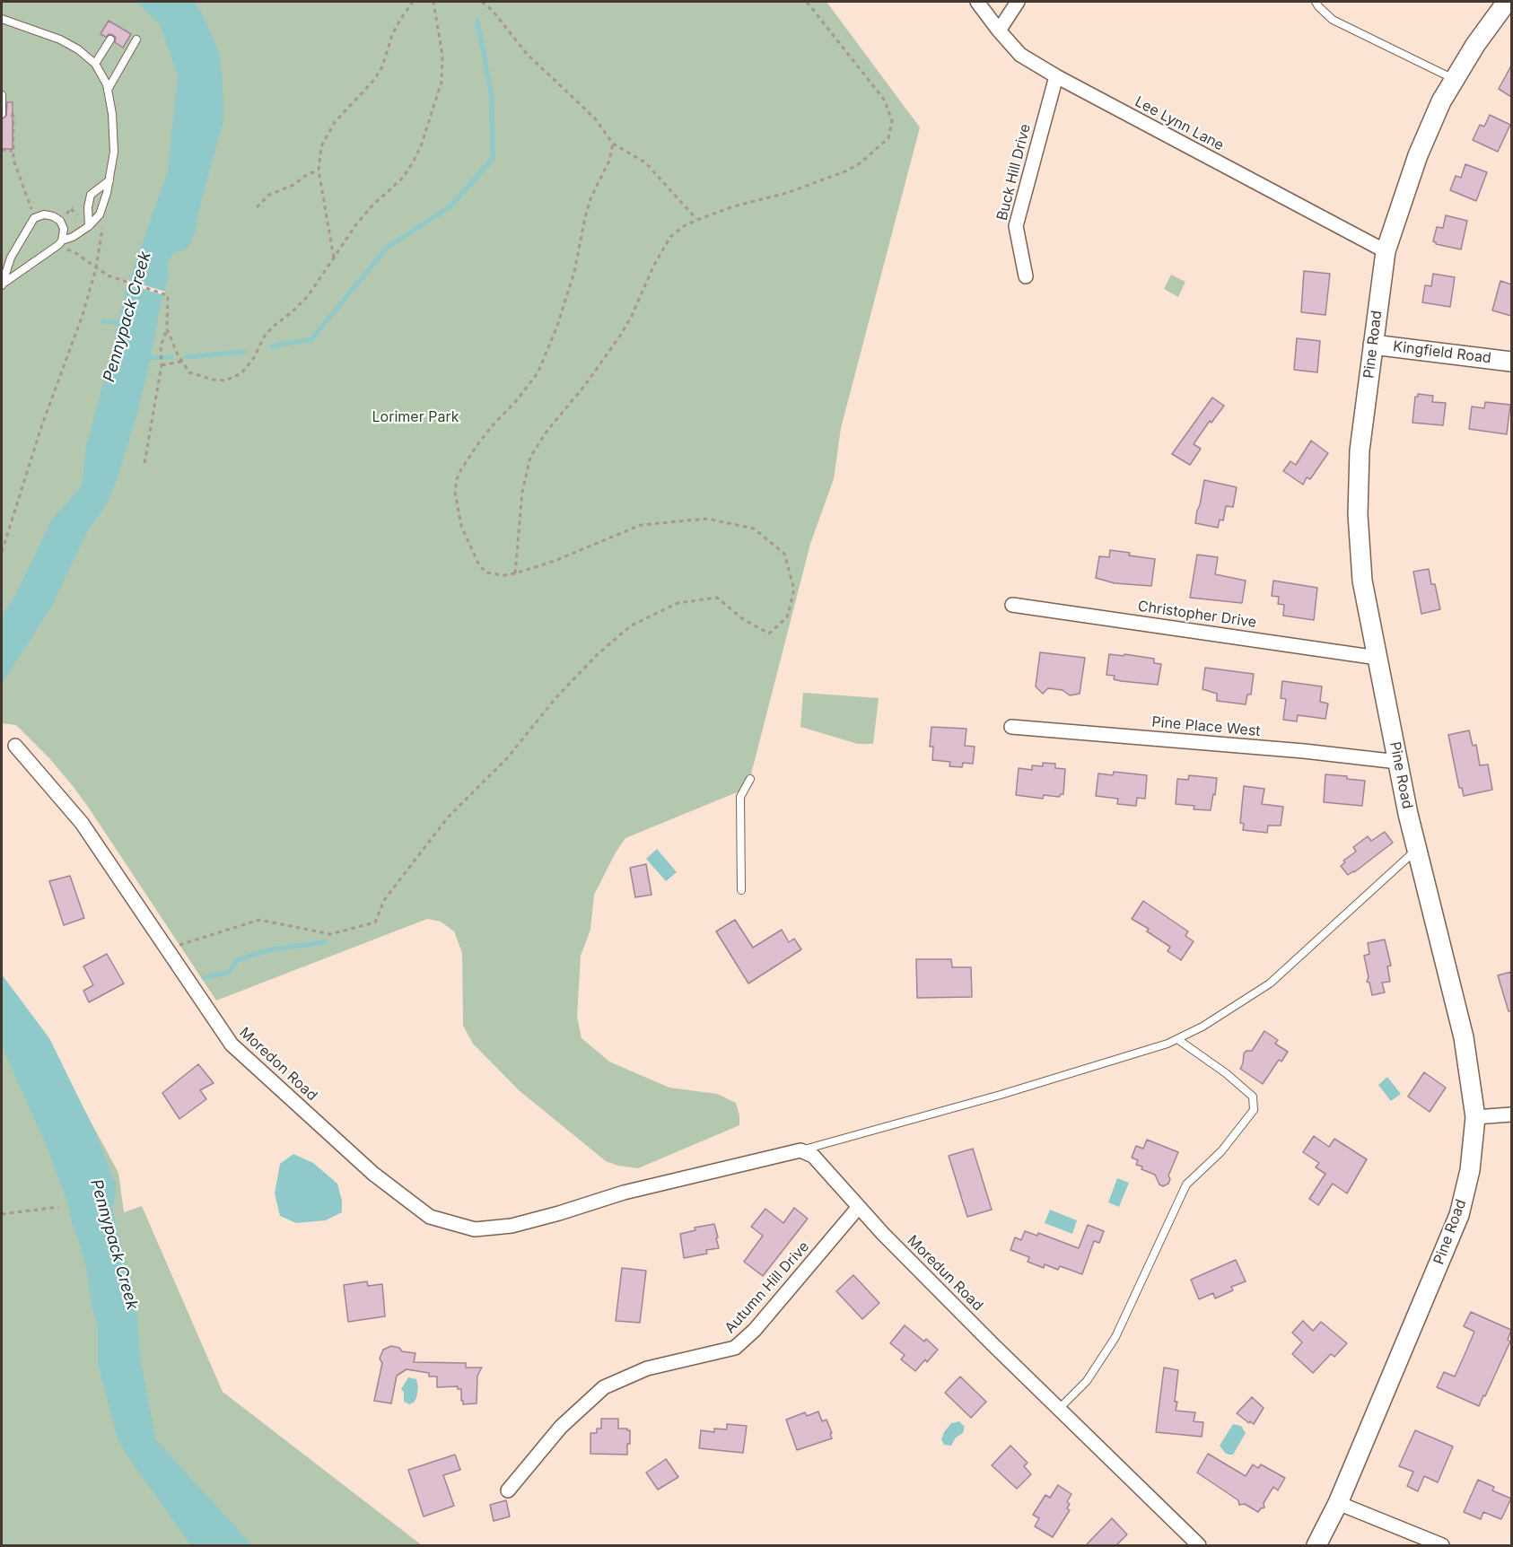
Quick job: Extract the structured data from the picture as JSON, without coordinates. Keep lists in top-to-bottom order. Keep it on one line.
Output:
{"streets":{"street":["Lee Lynn Lane","Buck Hill Drive","Pine Road","Kingfield Road","Christopher Drive","Pine Place West","Moredon Road","Moredun Road","Autumn Hill Drive"]},"crossings":[["Lee Lynn Lane","Buck Hill Drive"],["Lee Lynn Lane","Pine Road"],["Pine Road","Kingfield Road"],["Pine Road","Christopher Drive"],["Pine Road","Pine Place West"],["Moredon Road","Moredun Road"],["Moredun Road","Autumn Hill Drive"]],"water":["Pennypack Creek"],"parks":["Lorimer Park"]}
